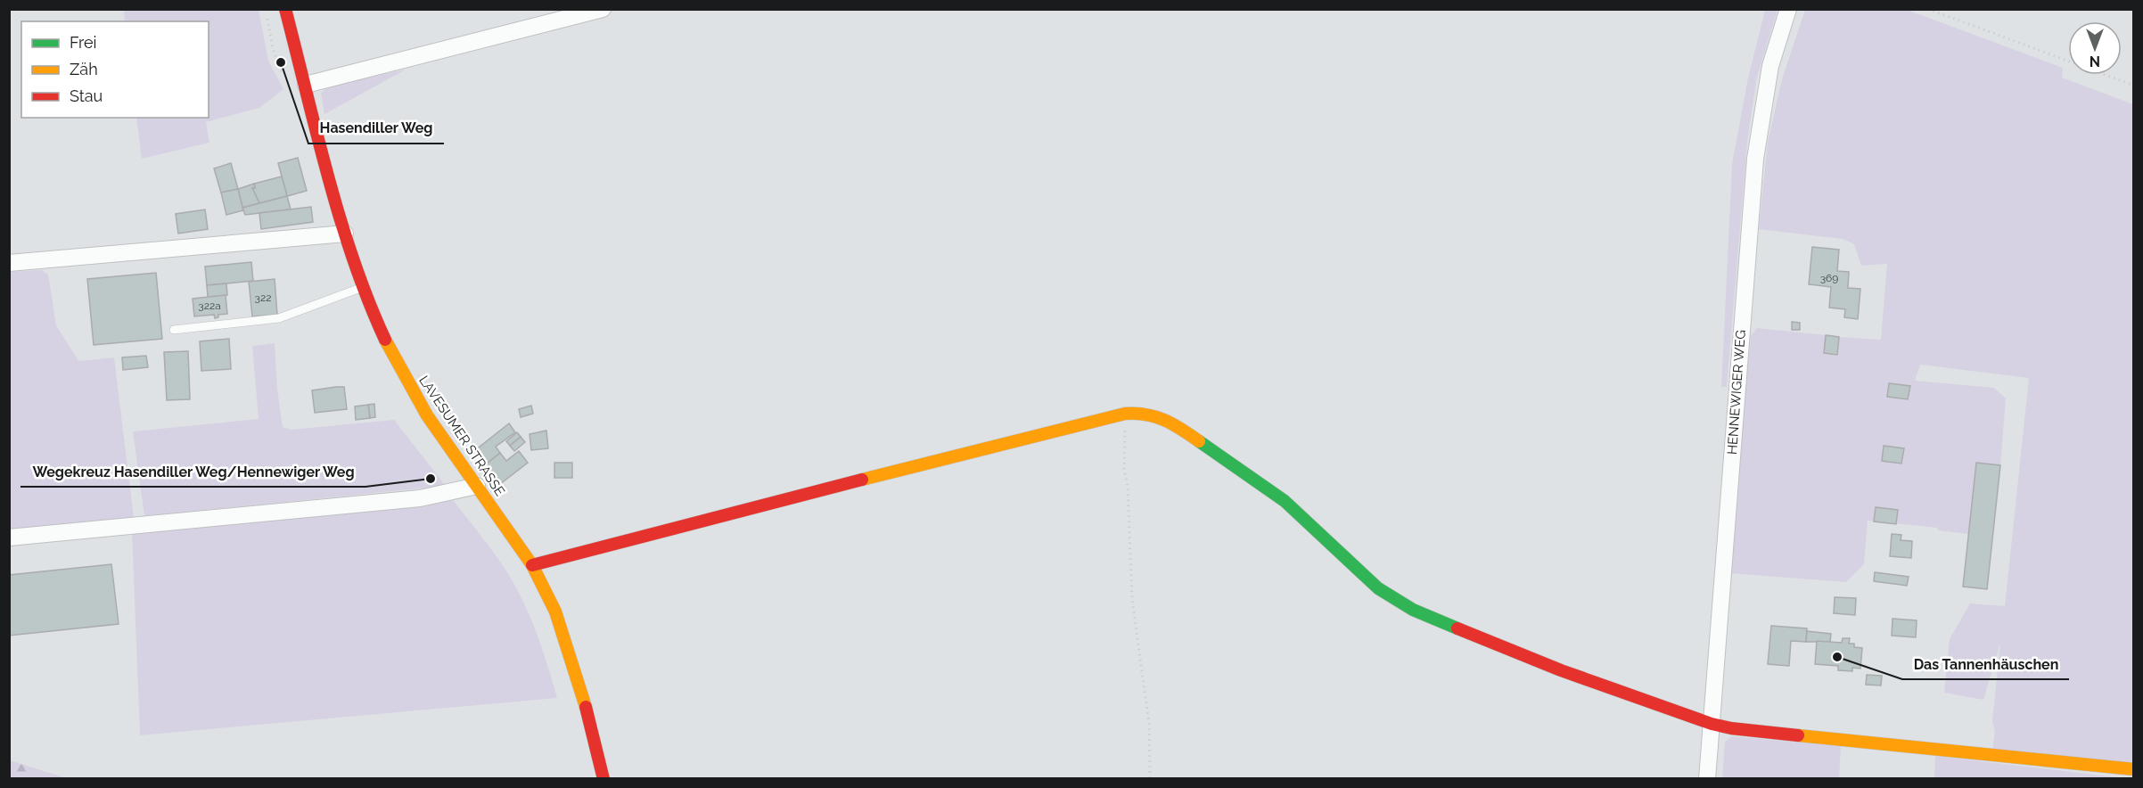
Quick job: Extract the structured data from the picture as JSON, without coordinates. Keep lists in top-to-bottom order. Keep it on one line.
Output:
{"streets":{"street":["HENNEWIGER WEG","LAVESUMER STRASSE"]},"places":["Hasendiller Weg","Wegekreuz Hasendiller Weg/Hennewiger Weg","Das Tannenhäuschen"],"house_numbers":["369","322","322a"],"legend":["Frei","Zäh","Stau"],"north":"bottom"}
